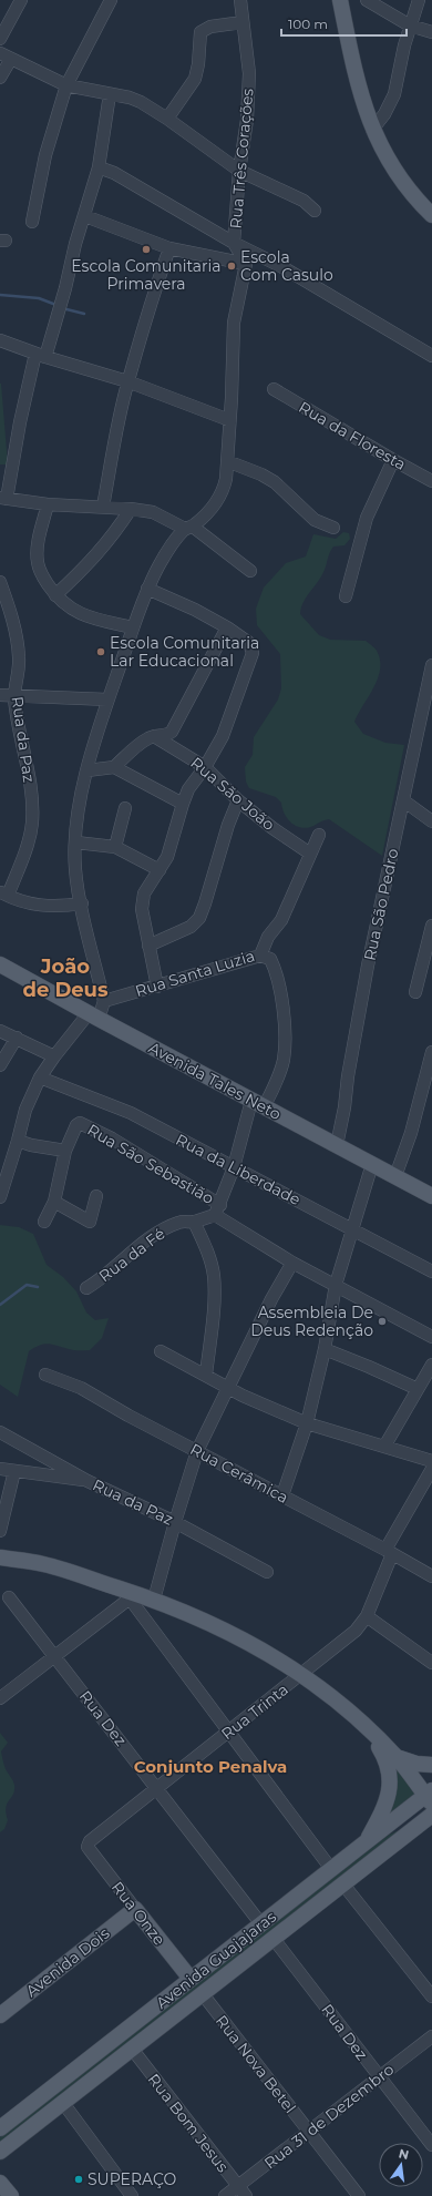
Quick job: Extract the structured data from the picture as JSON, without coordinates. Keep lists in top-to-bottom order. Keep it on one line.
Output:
{"streets":{"main road":["Avenida Tales Neto","Rua Onze","Avenida Guajajaras","Avenida Dois"],"street":["Rua Três Corações","Rua da Floresta","Rua da Paz","Rua São João","Rua São Pedro","Rua Santa Luzia","Rua São Sebastião","Rua da Liberdade","Rua da Fé","Rua Cerâmica","Rua Trinta","Rua Dez","Rua Nova Betel","Rua 31 de Dezembro","Rua Bom Jesus"]},"crossings":[["Rua São João","Rua Santa Luzia"],["Rua São Pedro","Avenida Tales Neto"],["Rua São Sebastião","Rua da Fé"],["Rua Cerâmica","Rua Trinta"],["Rua Trinta","Rua Dez"],["Rua Trinta","Rua Onze"],["Rua Dez","Avenida Guajajaras"],["Rua Dez","Rua 31 de Dezembro"],["Rua Onze","Avenida Guajajaras"],["Rua Onze","Avenida Dois"],["Avenida Guajajaras","Rua Nova Betel"],["Avenida Guajajaras","Rua Bom Jesus"],["Rua Nova Betel","Rua 31 de Dezembro"],["Rua 31 de Dezembro","Rua Bom Jesus"]],"districts":["João de Deus","Conjunto Penalva"],"places":["Escola Comunitaria Primavera","Escola Com Casulo","Escola Comunitaria Lar Educacional","Assembleia De Deus Redenção","SUPERAÇO"],"scale_bar":"100 m","north":"top"}
